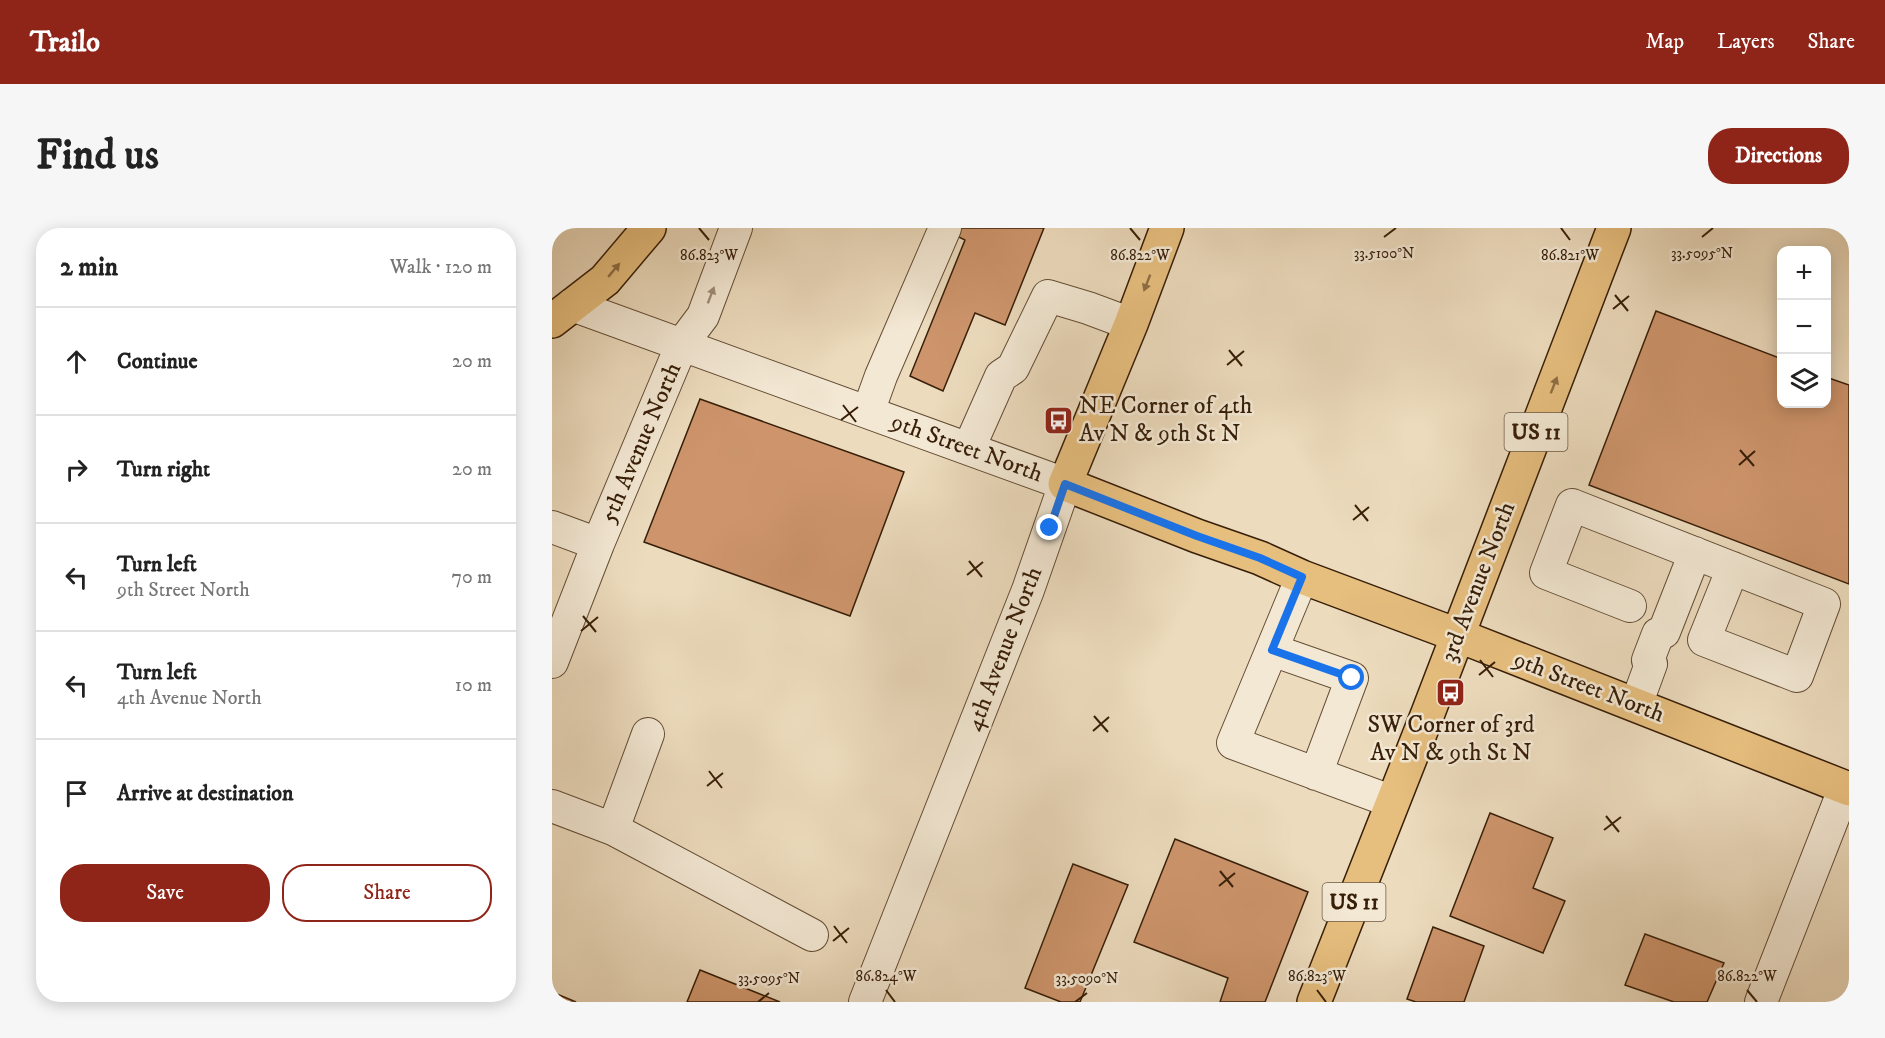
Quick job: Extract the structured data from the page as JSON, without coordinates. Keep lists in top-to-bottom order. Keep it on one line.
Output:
{"streets":{"main road":["US 11","9th Street North","3rd Avenue North","4th Avenue North"],"street":["5th Avenue North"]},"crossings":[["5th Avenue North","9th Street North"],["9th Street North","3rd Avenue North"],["9th Street North","4th Avenue North"]],"one_way":["3rd Avenue North"],"places":{"bus stop":["NE Corner of 4th Av N & 9th St N","SW Corner of 3rd Av N & 9th St N"]},"page":{"header":"Trailo","nav":["Map","Layers","Share"],"buttons":["Directions",["Save","Share"]],"title":"Find us","heading":["2 min","Walk · 120 m"],"map_buttons":["+","−"],"list":[["Continue","20 m"],["Turn right","20 m"],["Turn left","9th Street North","70 m"],["Turn left","4th Avenue North","10 m"],"Arrive at destination"]},"coordinates":["33.5100°N","33.5095°N","86.823°W","86.822°W","86.821°W","86.824°W","33.5090°N"]}
